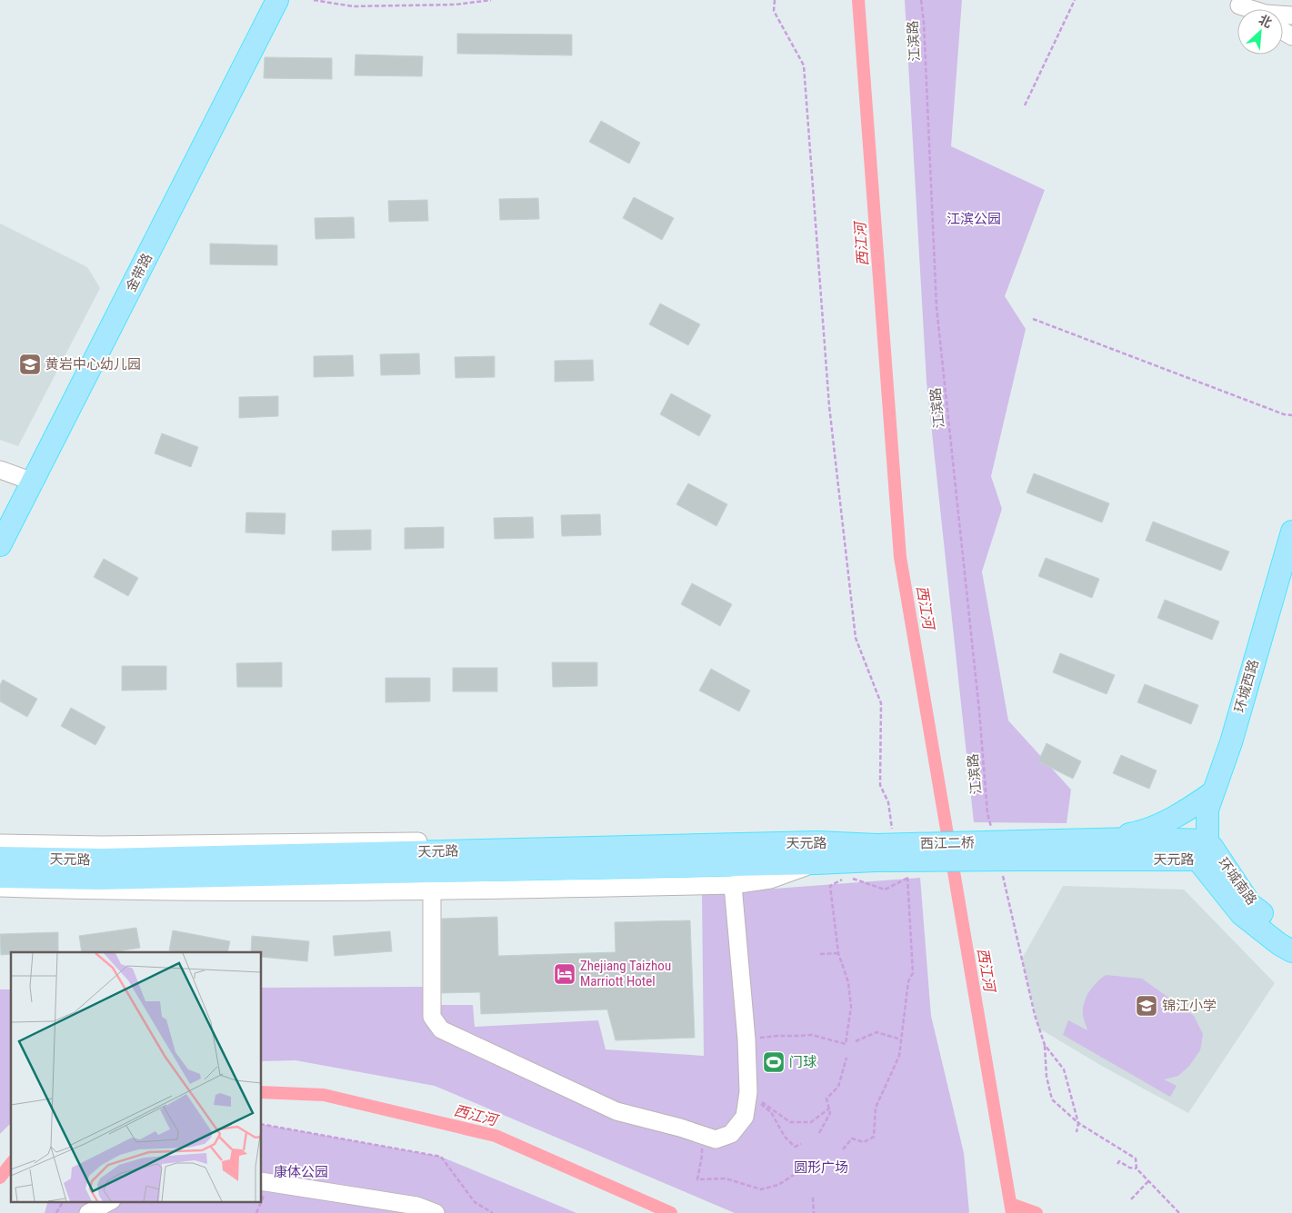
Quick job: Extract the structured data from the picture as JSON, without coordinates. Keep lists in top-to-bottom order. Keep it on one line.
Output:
{"streets":{"main road":["金带路","环城西路","天元路","西江二桥","环城南路"],"path":["江滨路"]},"crossings":[["环城西路","天元路"],["环城西路","环城南路"],["天元路","西江二桥"],["天元路","环城南路"]],"water":["西江河"],"parks":["江滨公园","圆形广场","康体公园"],"places":{"school or university":["黄岩中心幼儿园","锦江小学"],"hotel":["Zhejiang Taizhou Marriott Hotel"],"sports":["门球"]},"north":"top right"}
